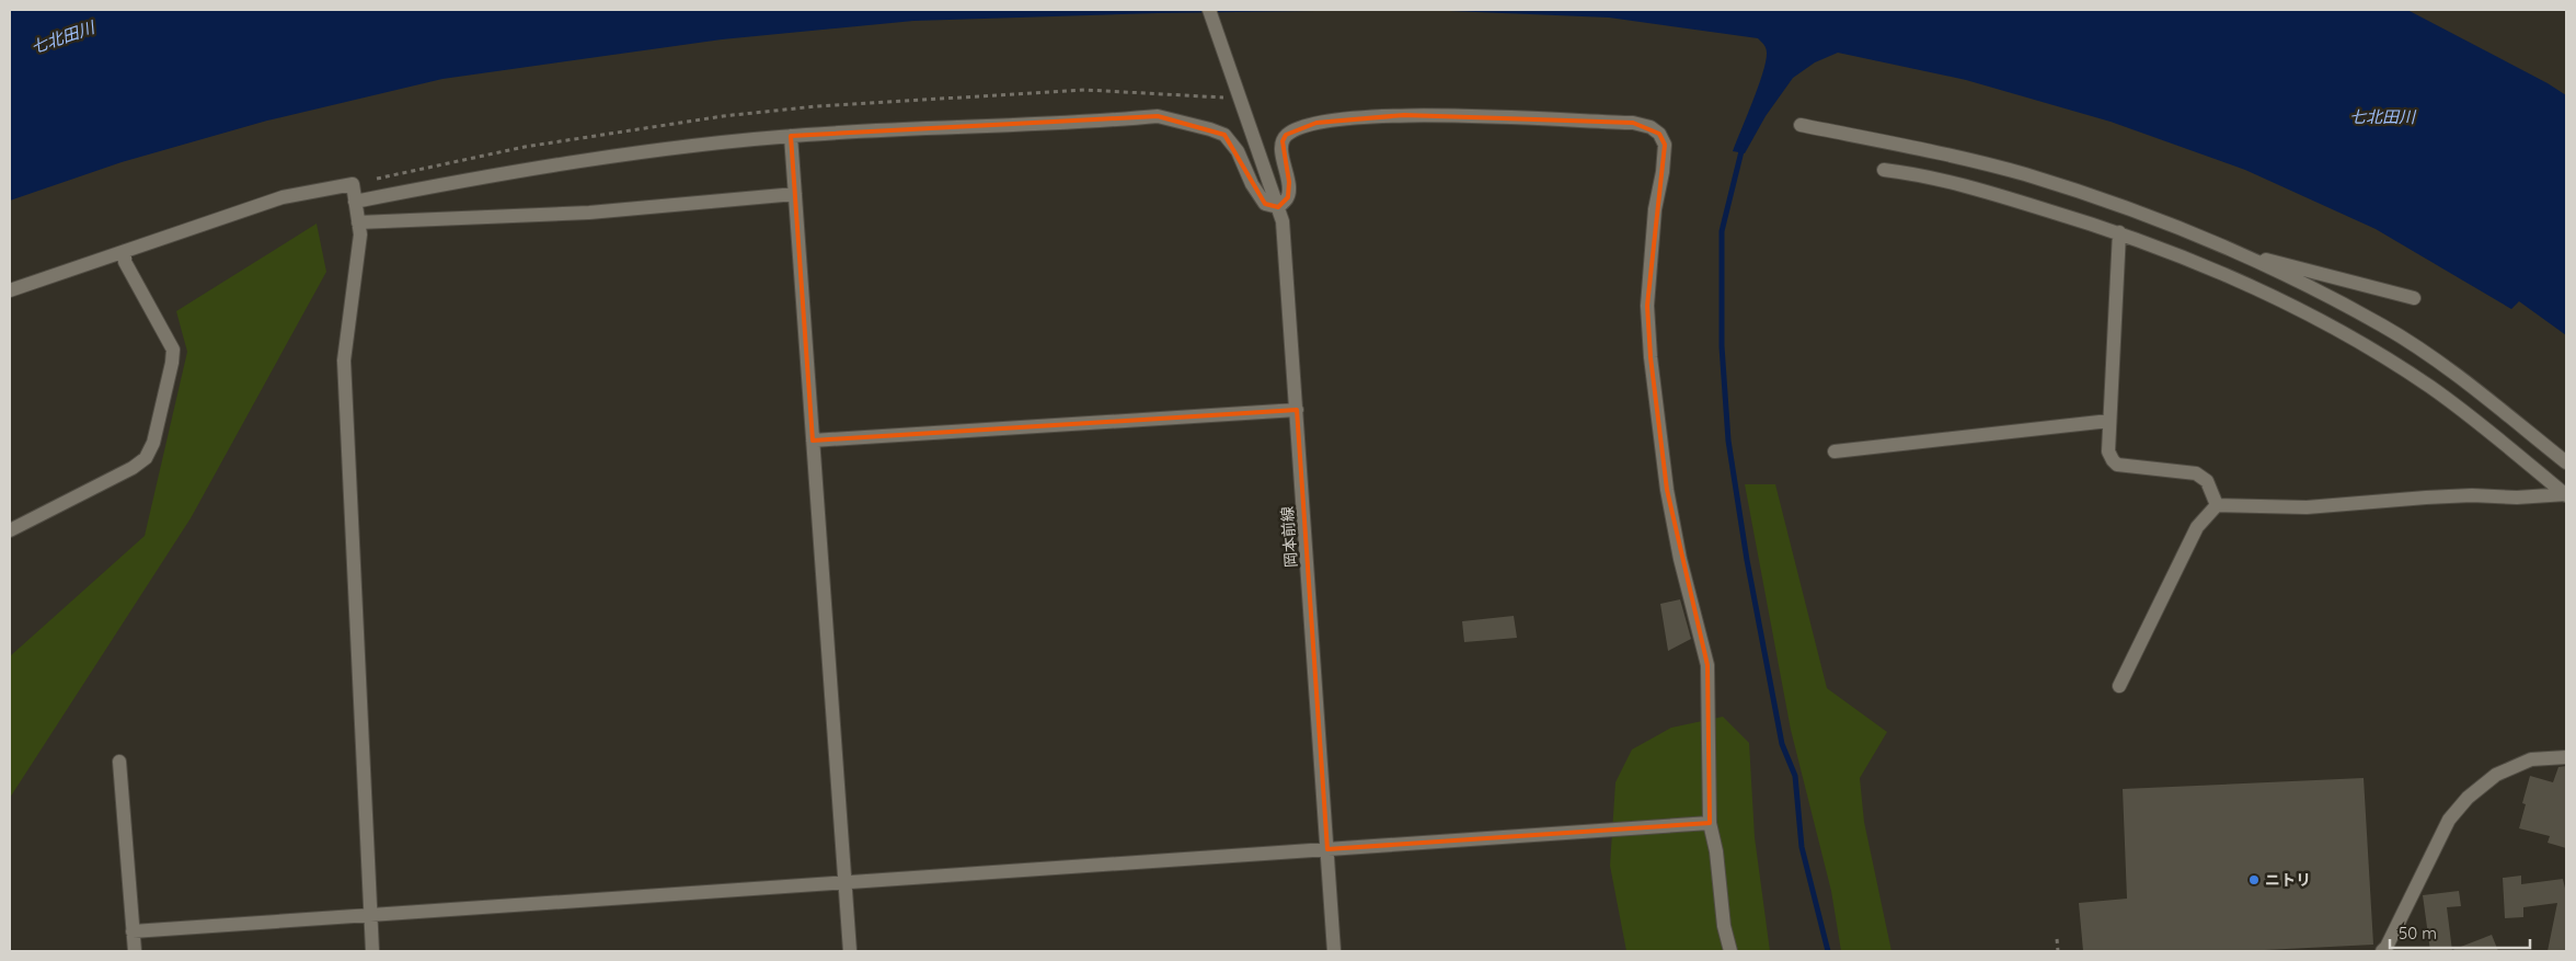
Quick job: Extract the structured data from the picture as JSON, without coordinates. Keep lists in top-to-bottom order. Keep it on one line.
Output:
{"streets":{"street":["岡本前線"]},"water":["七北田川"],"places":["ニトリ"],"scale_bar":"50 m"}
